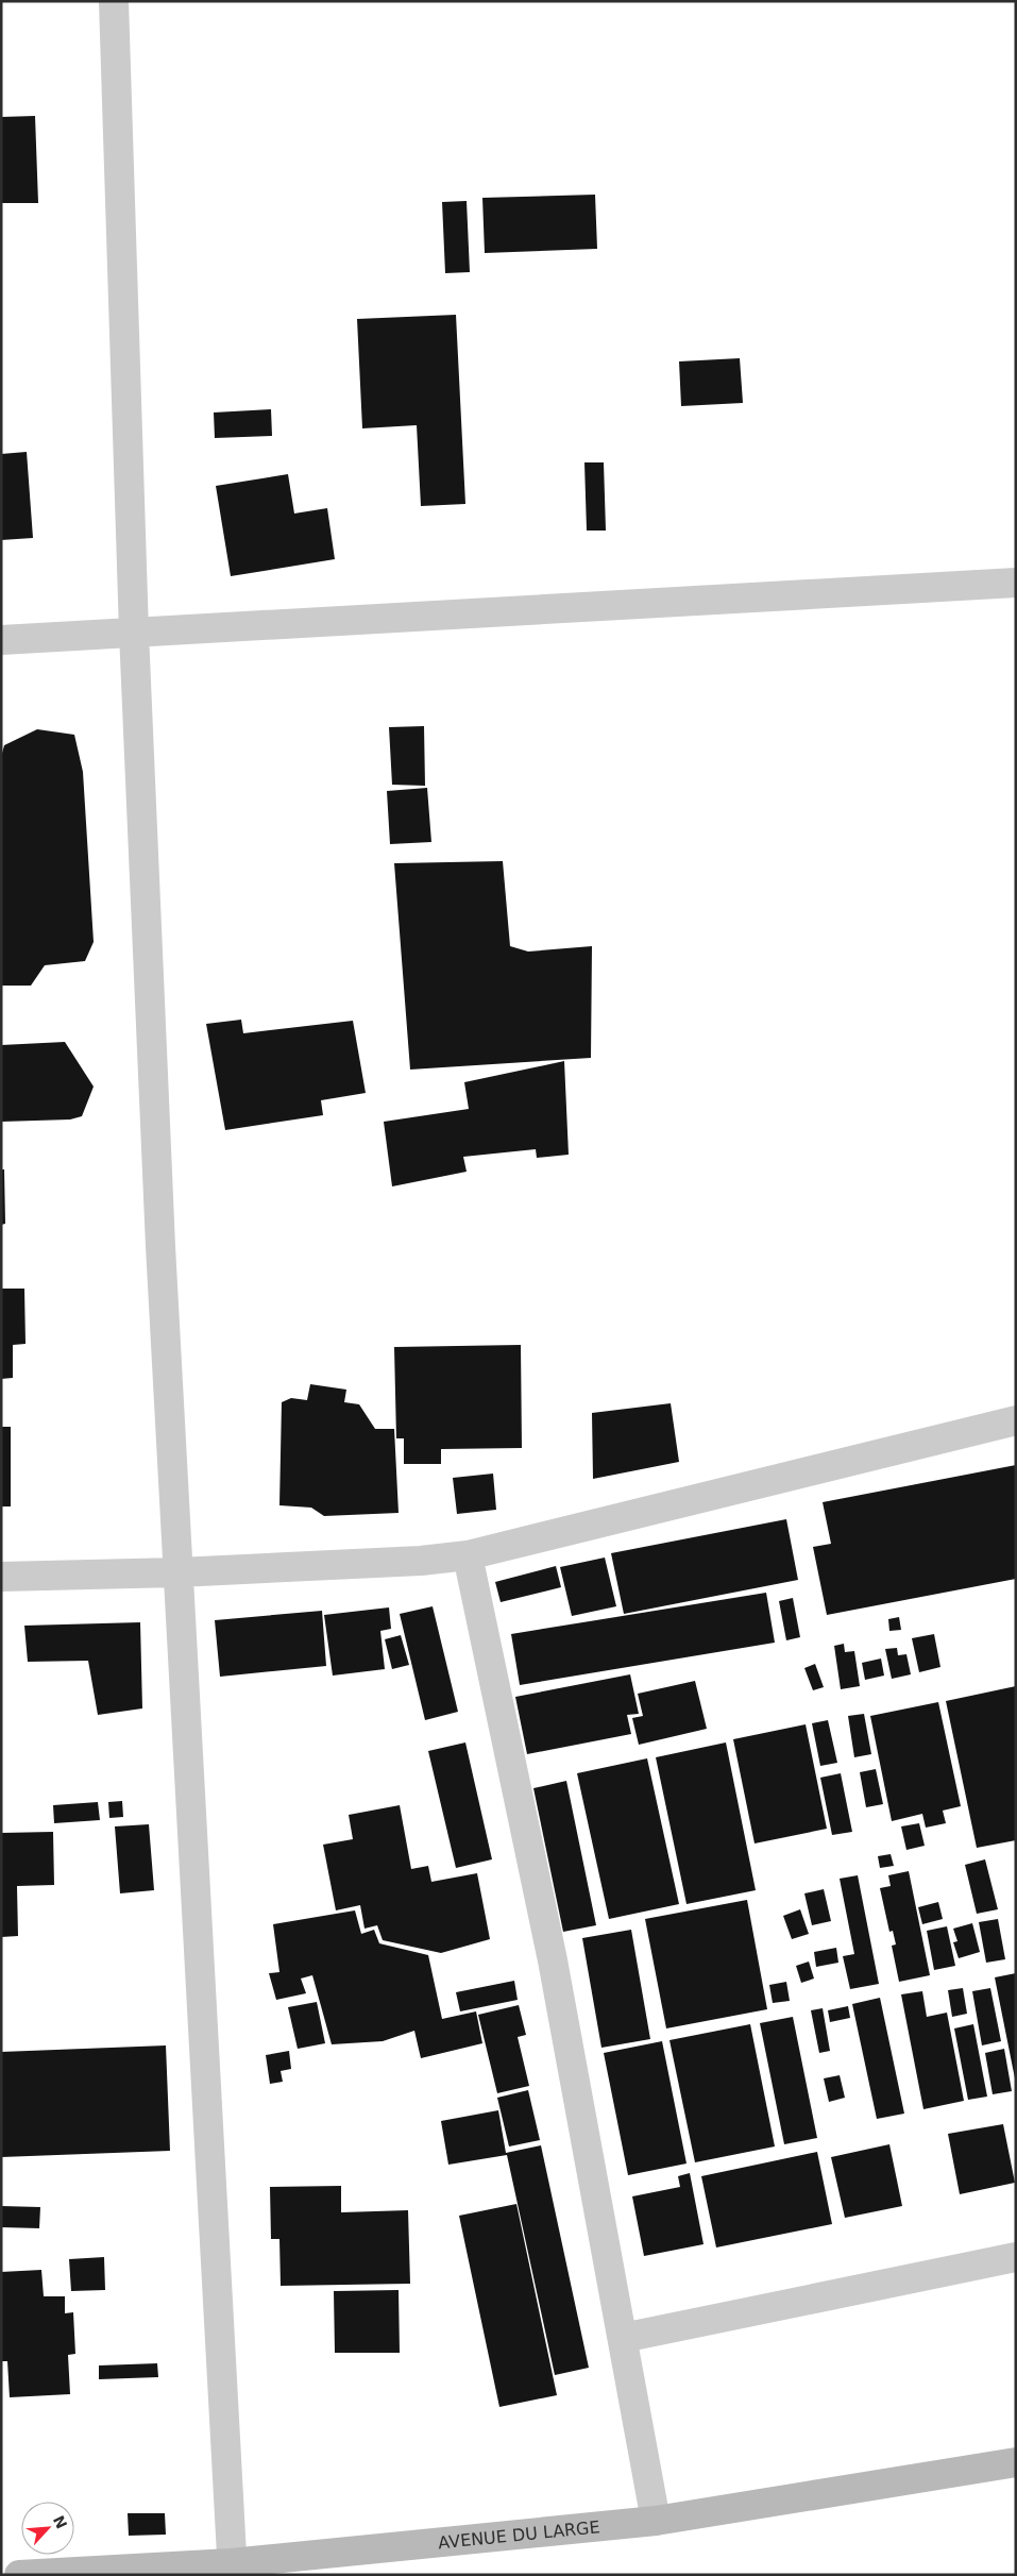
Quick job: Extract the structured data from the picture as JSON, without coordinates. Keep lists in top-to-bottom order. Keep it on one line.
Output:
{"streets":{"main road":["AVENUE DU LARGE"]},"north":"top right"}
